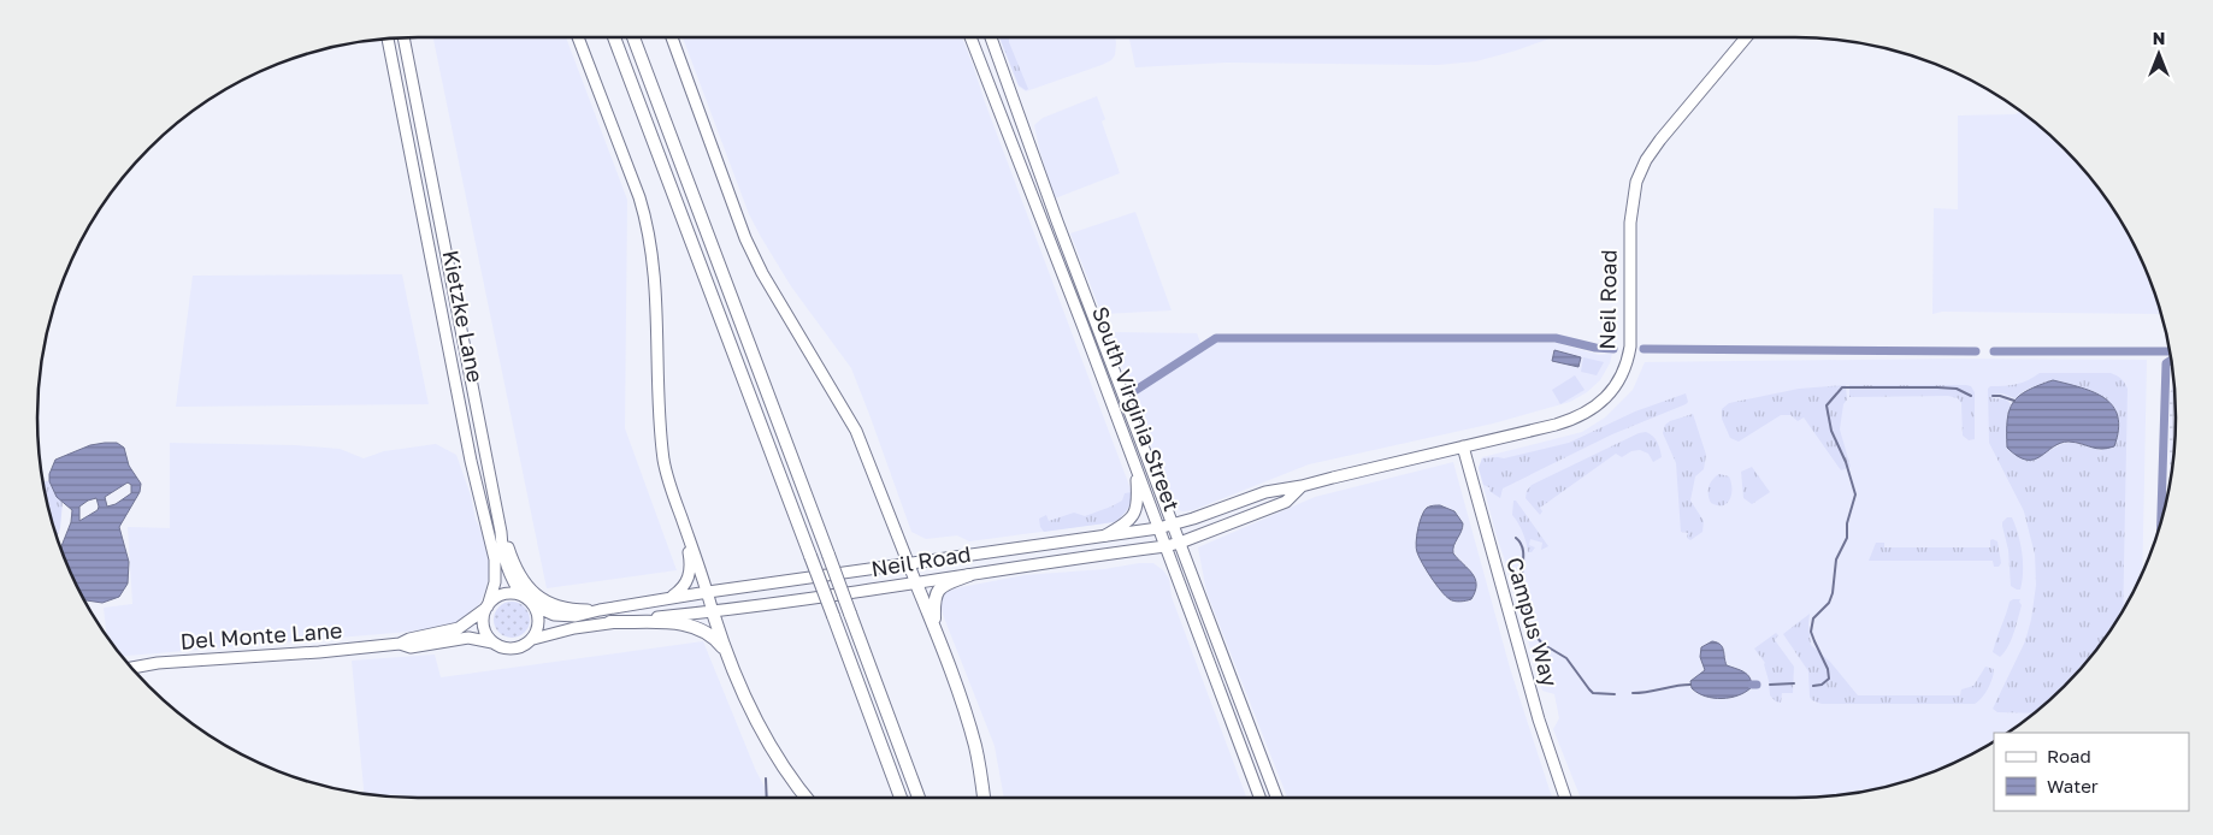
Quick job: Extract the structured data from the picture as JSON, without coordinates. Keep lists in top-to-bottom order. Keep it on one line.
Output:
{"streets":{"main road":["Neil Road","Kietzke Lane","South Virginia Street","Campus Way","Del Monte Lane"]},"crossings":[["Neil Road","Kietzke Lane"],["Neil Road","South Virginia Street"],["Neil Road","Campus Way"],["Neil Road","Del Monte Lane"],["Kietzke Lane","Del Monte Lane"]],"legend":["Road","Water"],"north":"top"}
